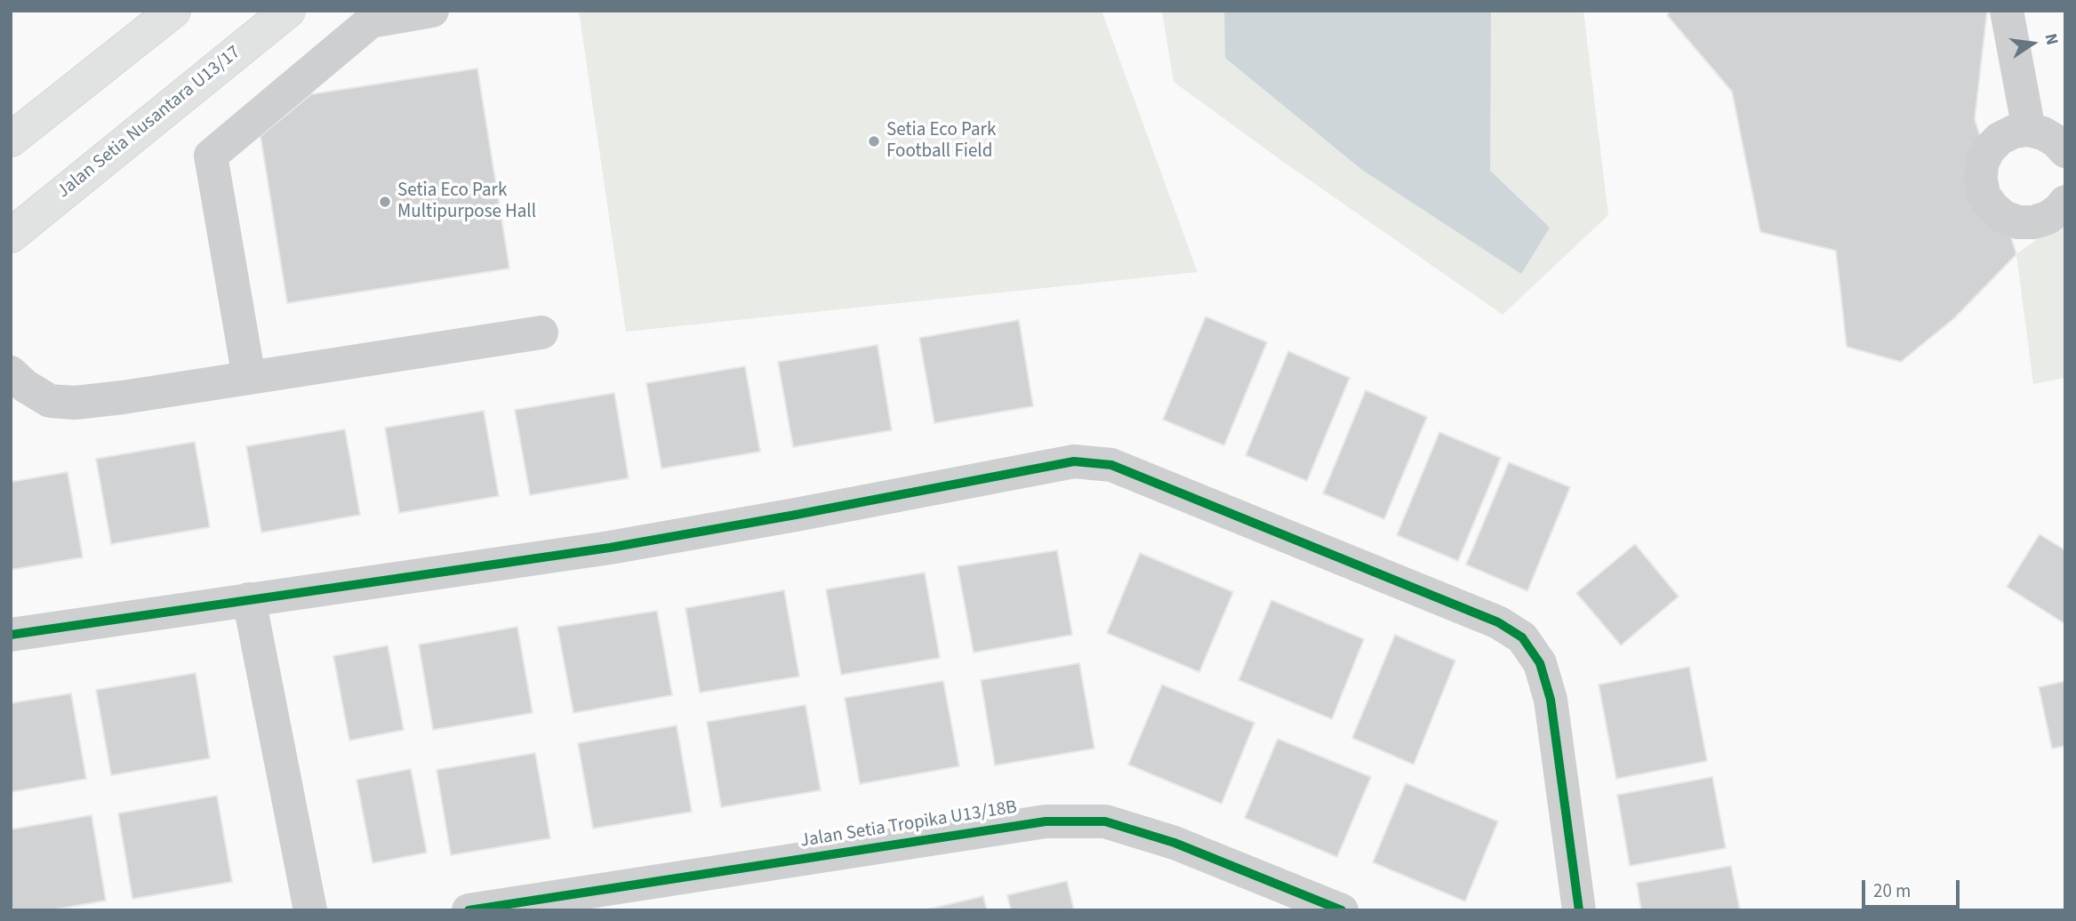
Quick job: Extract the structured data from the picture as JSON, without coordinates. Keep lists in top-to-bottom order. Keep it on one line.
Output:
{"streets":{"main road":["Jalan Setia Nusantara U13/17"],"street":["Jalan Setia Tropika U13/18B"]},"places":["Setia Eco Park Football Field","Setia Eco Park Multipurpose Hall"],"scale_bar":"20 m","north":"right"}
